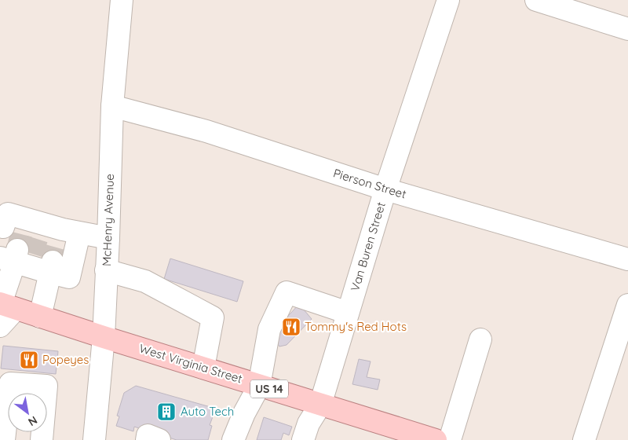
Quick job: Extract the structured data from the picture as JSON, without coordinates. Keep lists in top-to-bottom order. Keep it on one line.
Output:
{"streets":{"main road":["West Virginia Street","US 14"],"street":["Pierson Street","McHenry Avenue","Van Buren Street"]},"crossings":[["Pierson Street","McHenry Avenue"],["Pierson Street","Van Buren Street"],["McHenry Avenue","West Virginia Street"],["McHenry Avenue","US 14"],["Van Buren Street","West Virginia Street"],["West Virginia Street","US 14"]],"places":{"restaurant":["Tommy's Red Hots","Popeyes"],"building":["Auto Tech"]},"north":"bottom right"}
